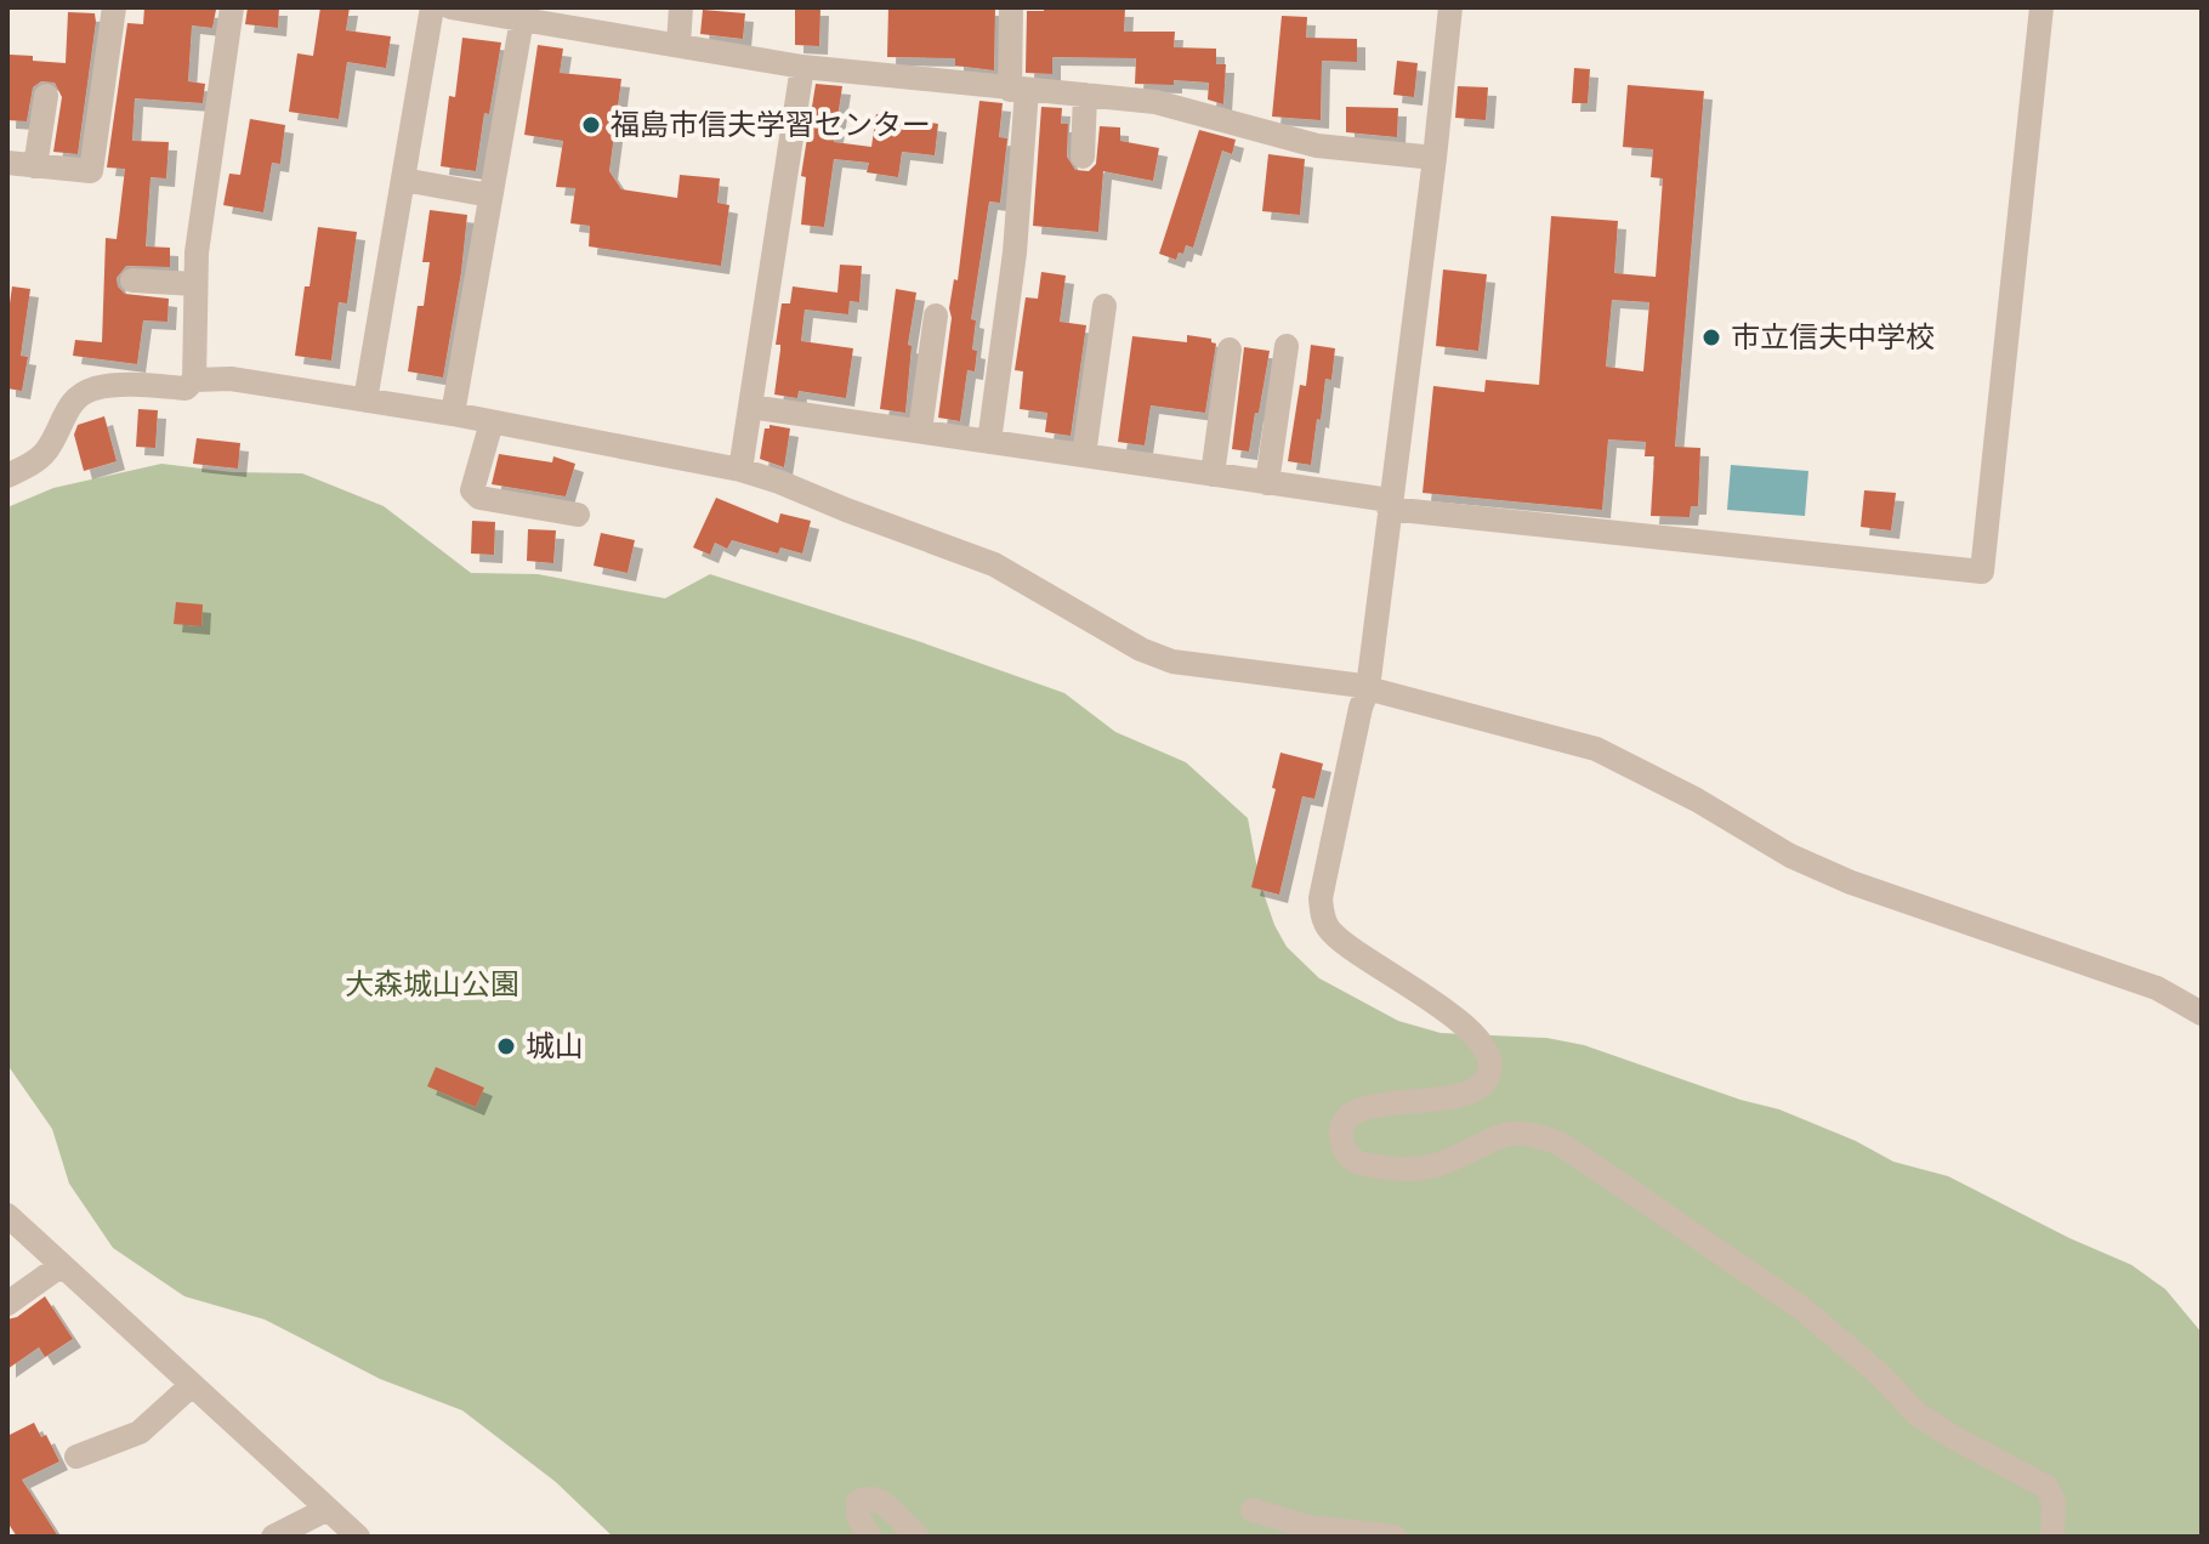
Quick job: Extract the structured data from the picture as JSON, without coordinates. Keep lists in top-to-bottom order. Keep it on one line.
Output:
{"parks":["大森城山公園"],"places":["福島市信夫学習センター","市立信夫中学校","城山"]}
